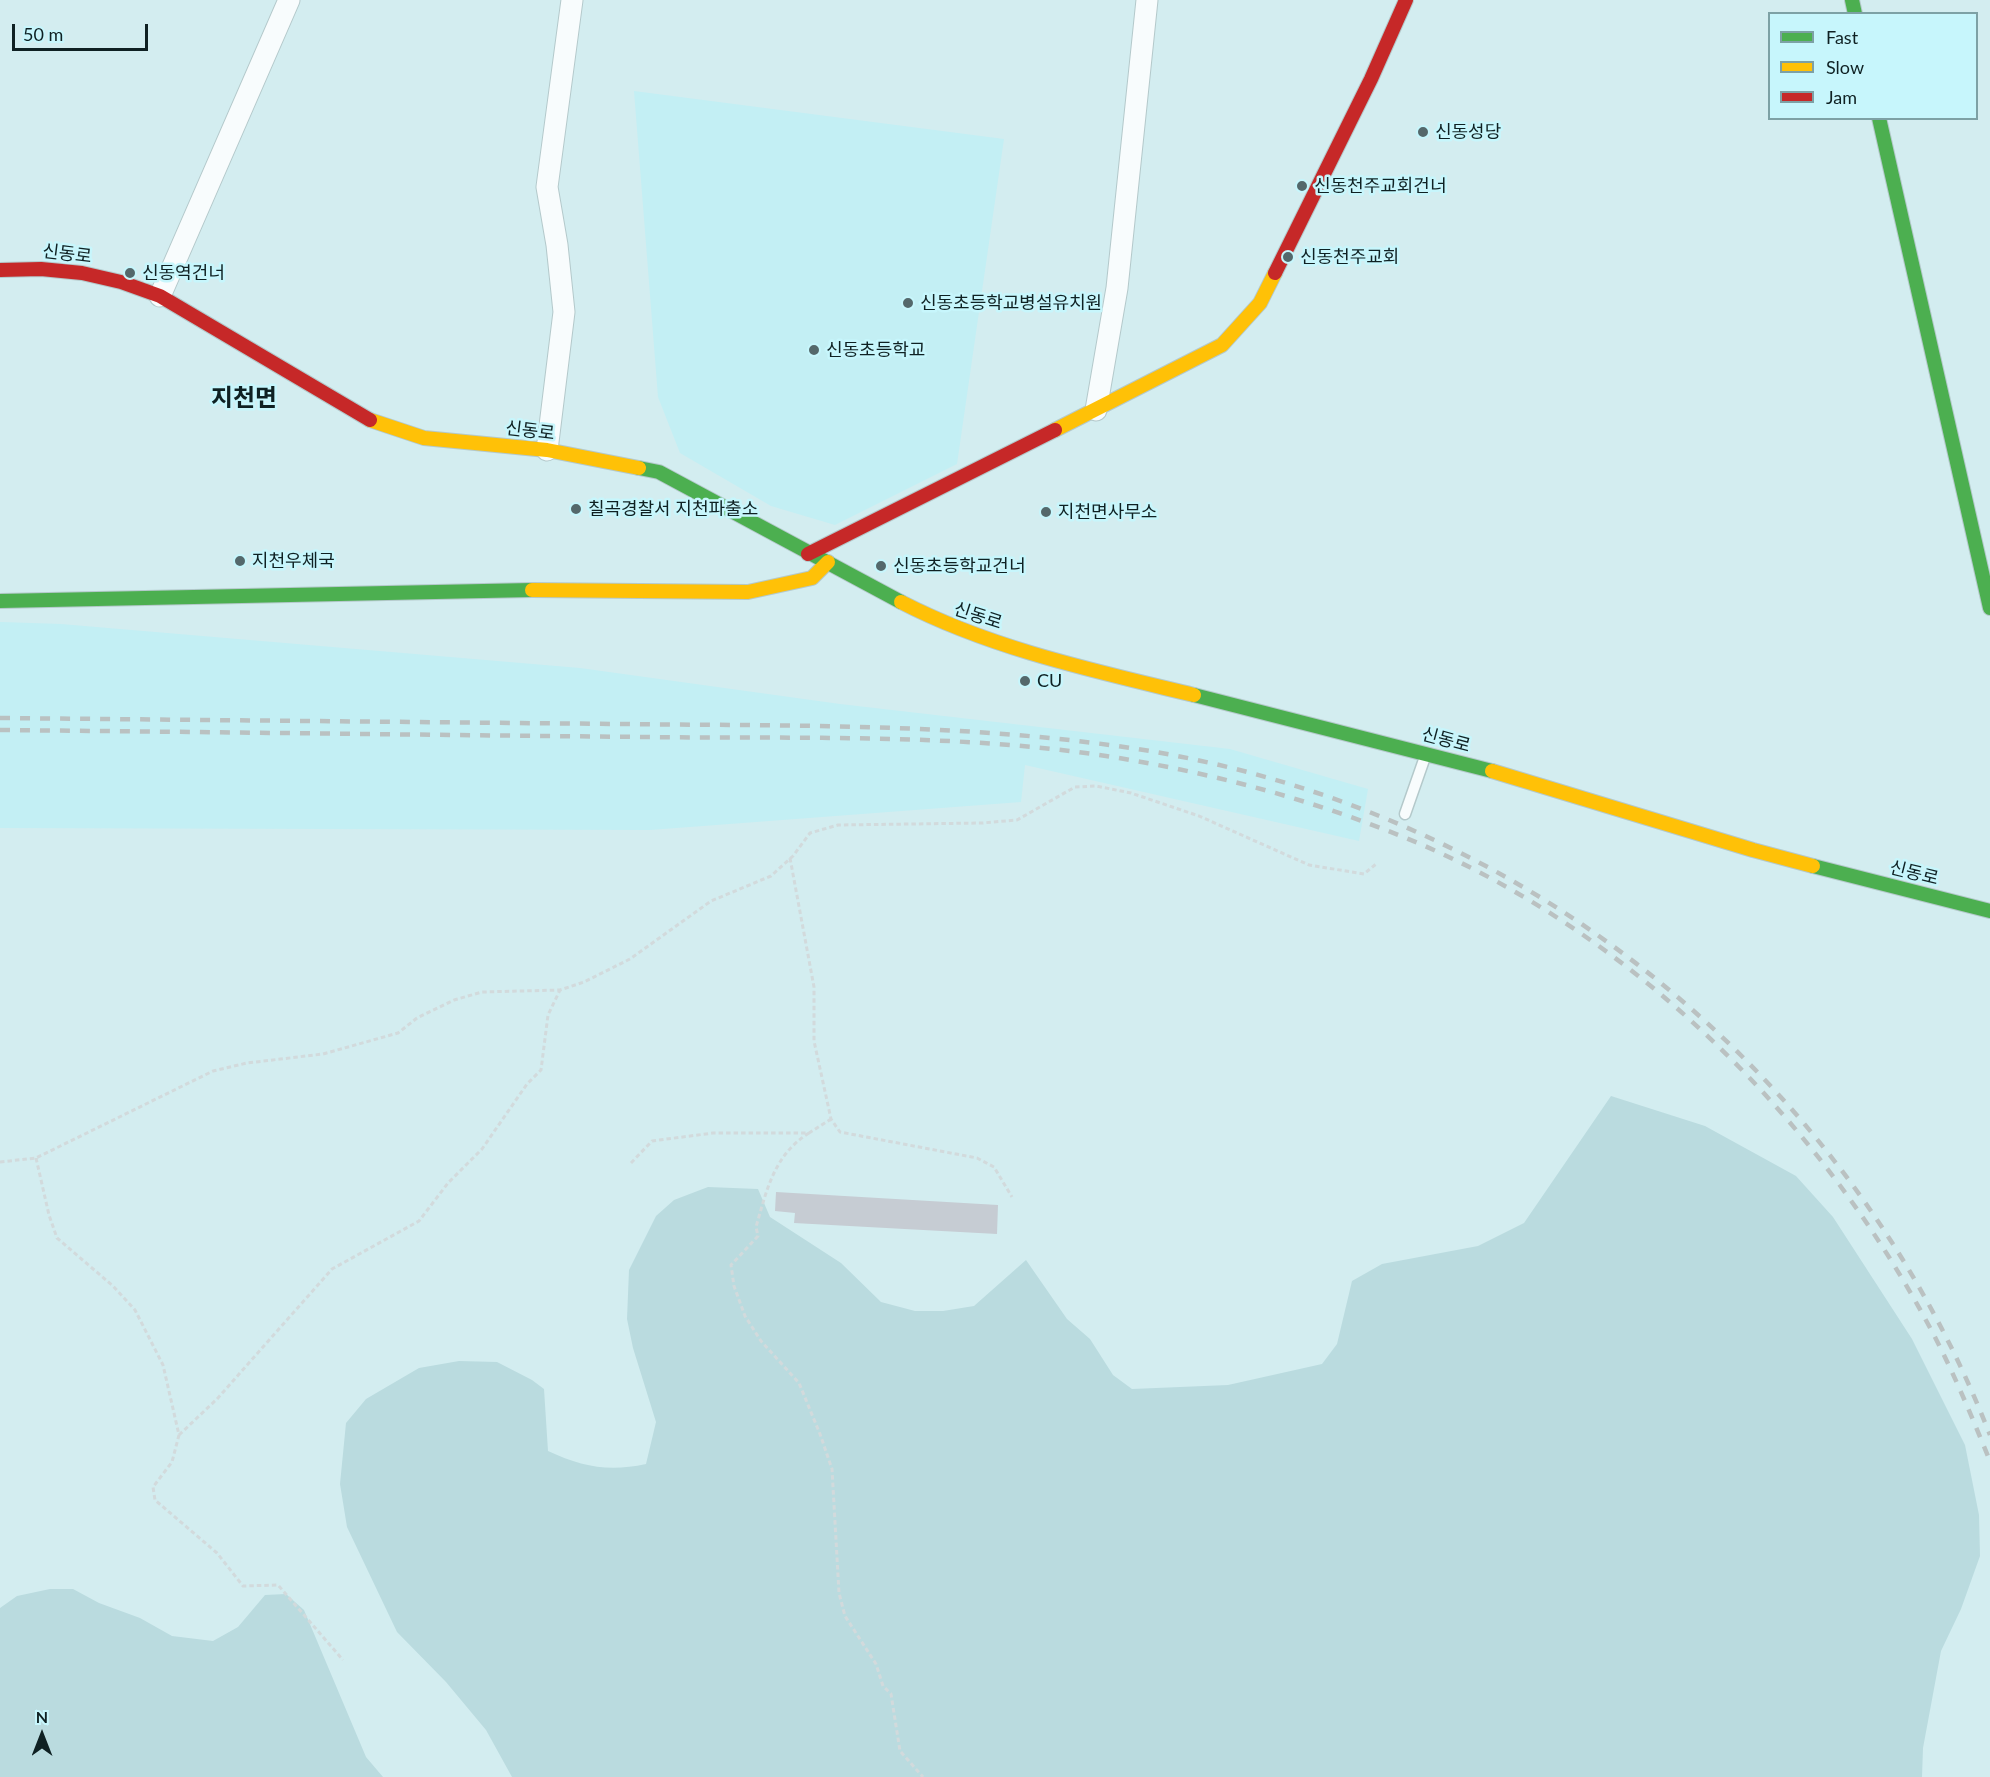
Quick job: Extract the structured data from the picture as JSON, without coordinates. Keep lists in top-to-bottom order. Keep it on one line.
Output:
{"streets":{"street":["신동로"]},"districts":["지천면"],"places":["신동성당","신동천주교회건너","신동천주교회","신동역건너","신동초등학교병설유치원","신동초등학교","칠곡경찰서 지천파출소","지천면사무소","지천우체국","신동초등학교건너","CU"],"legend":["Fast","Slow","Jam"],"scale_bar":"50 m","north":"top"}
